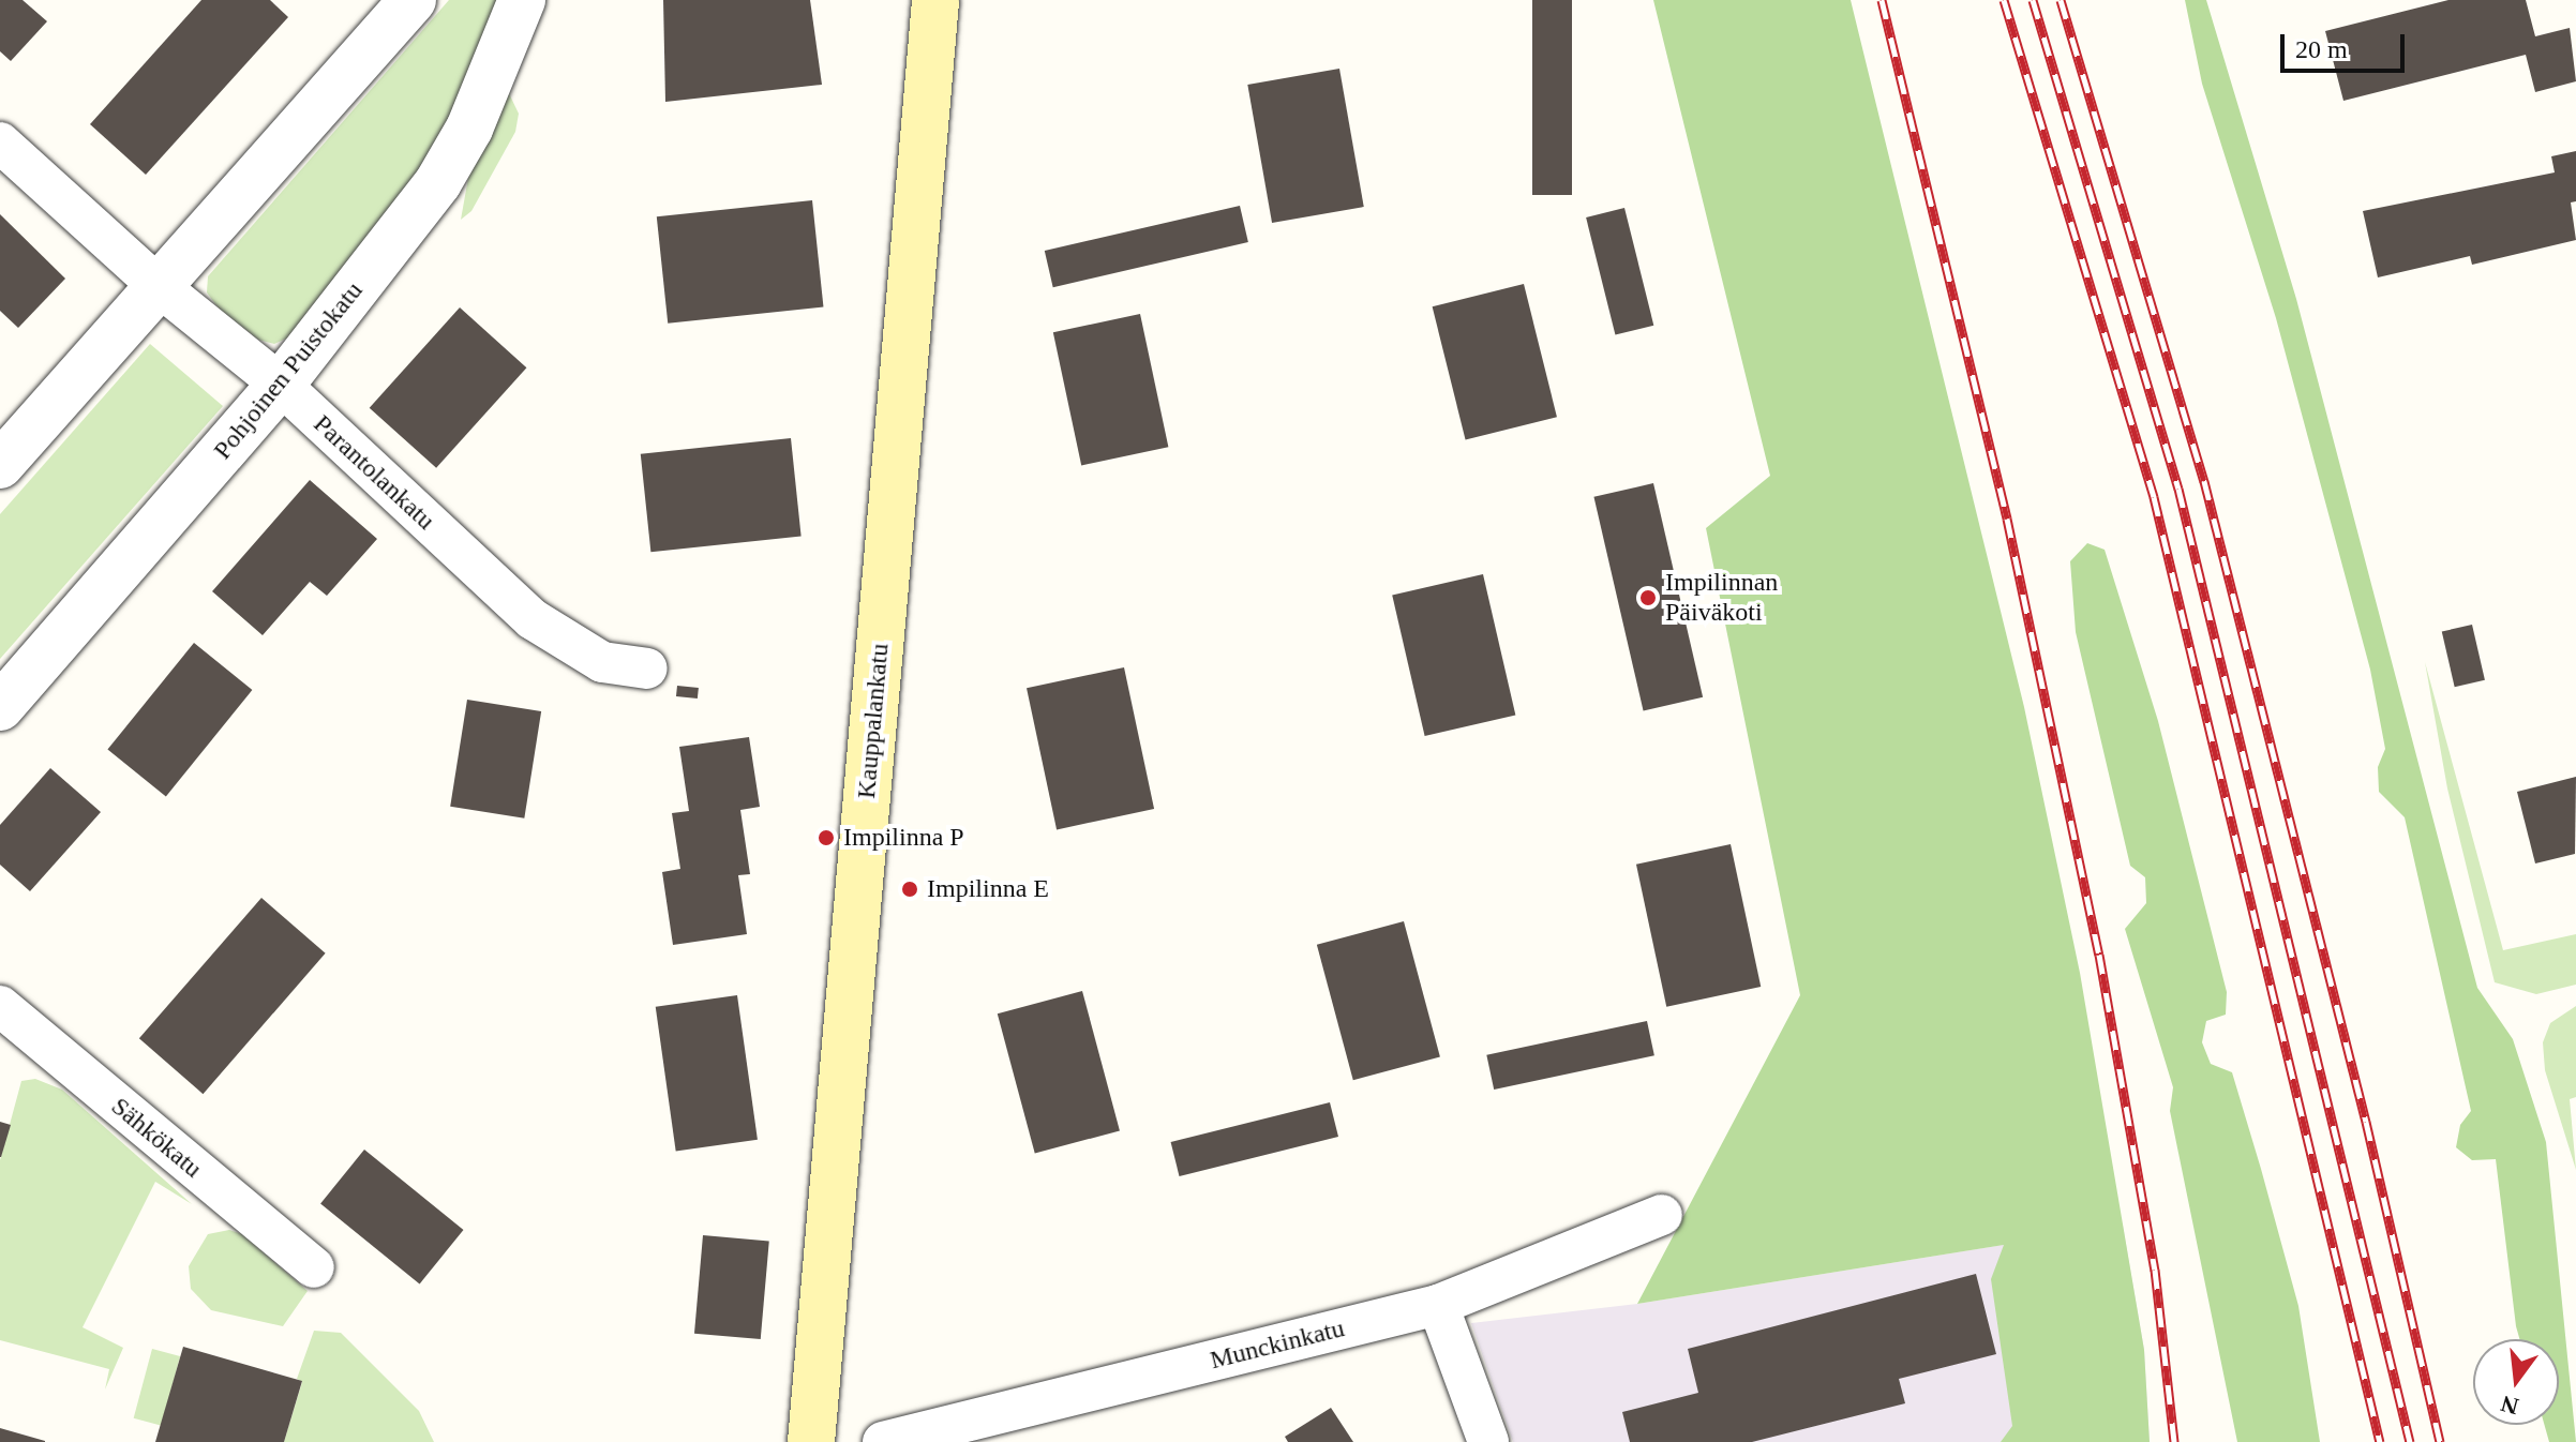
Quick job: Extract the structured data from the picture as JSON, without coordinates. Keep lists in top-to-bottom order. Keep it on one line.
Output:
{"streets":{"main road":["Kauppalankatu"],"street":["Pohjoinen Puistokatu","Parantolankatu","Sähkökatu","Munckinkatu"]},"crossings":[["Pohjoinen Puistokatu","Parantolankatu"]],"places":["Impilinnan Päiväkoti","Impilinna P","Impilinna E"],"scale_bar":"20 m","north":"bottom"}
